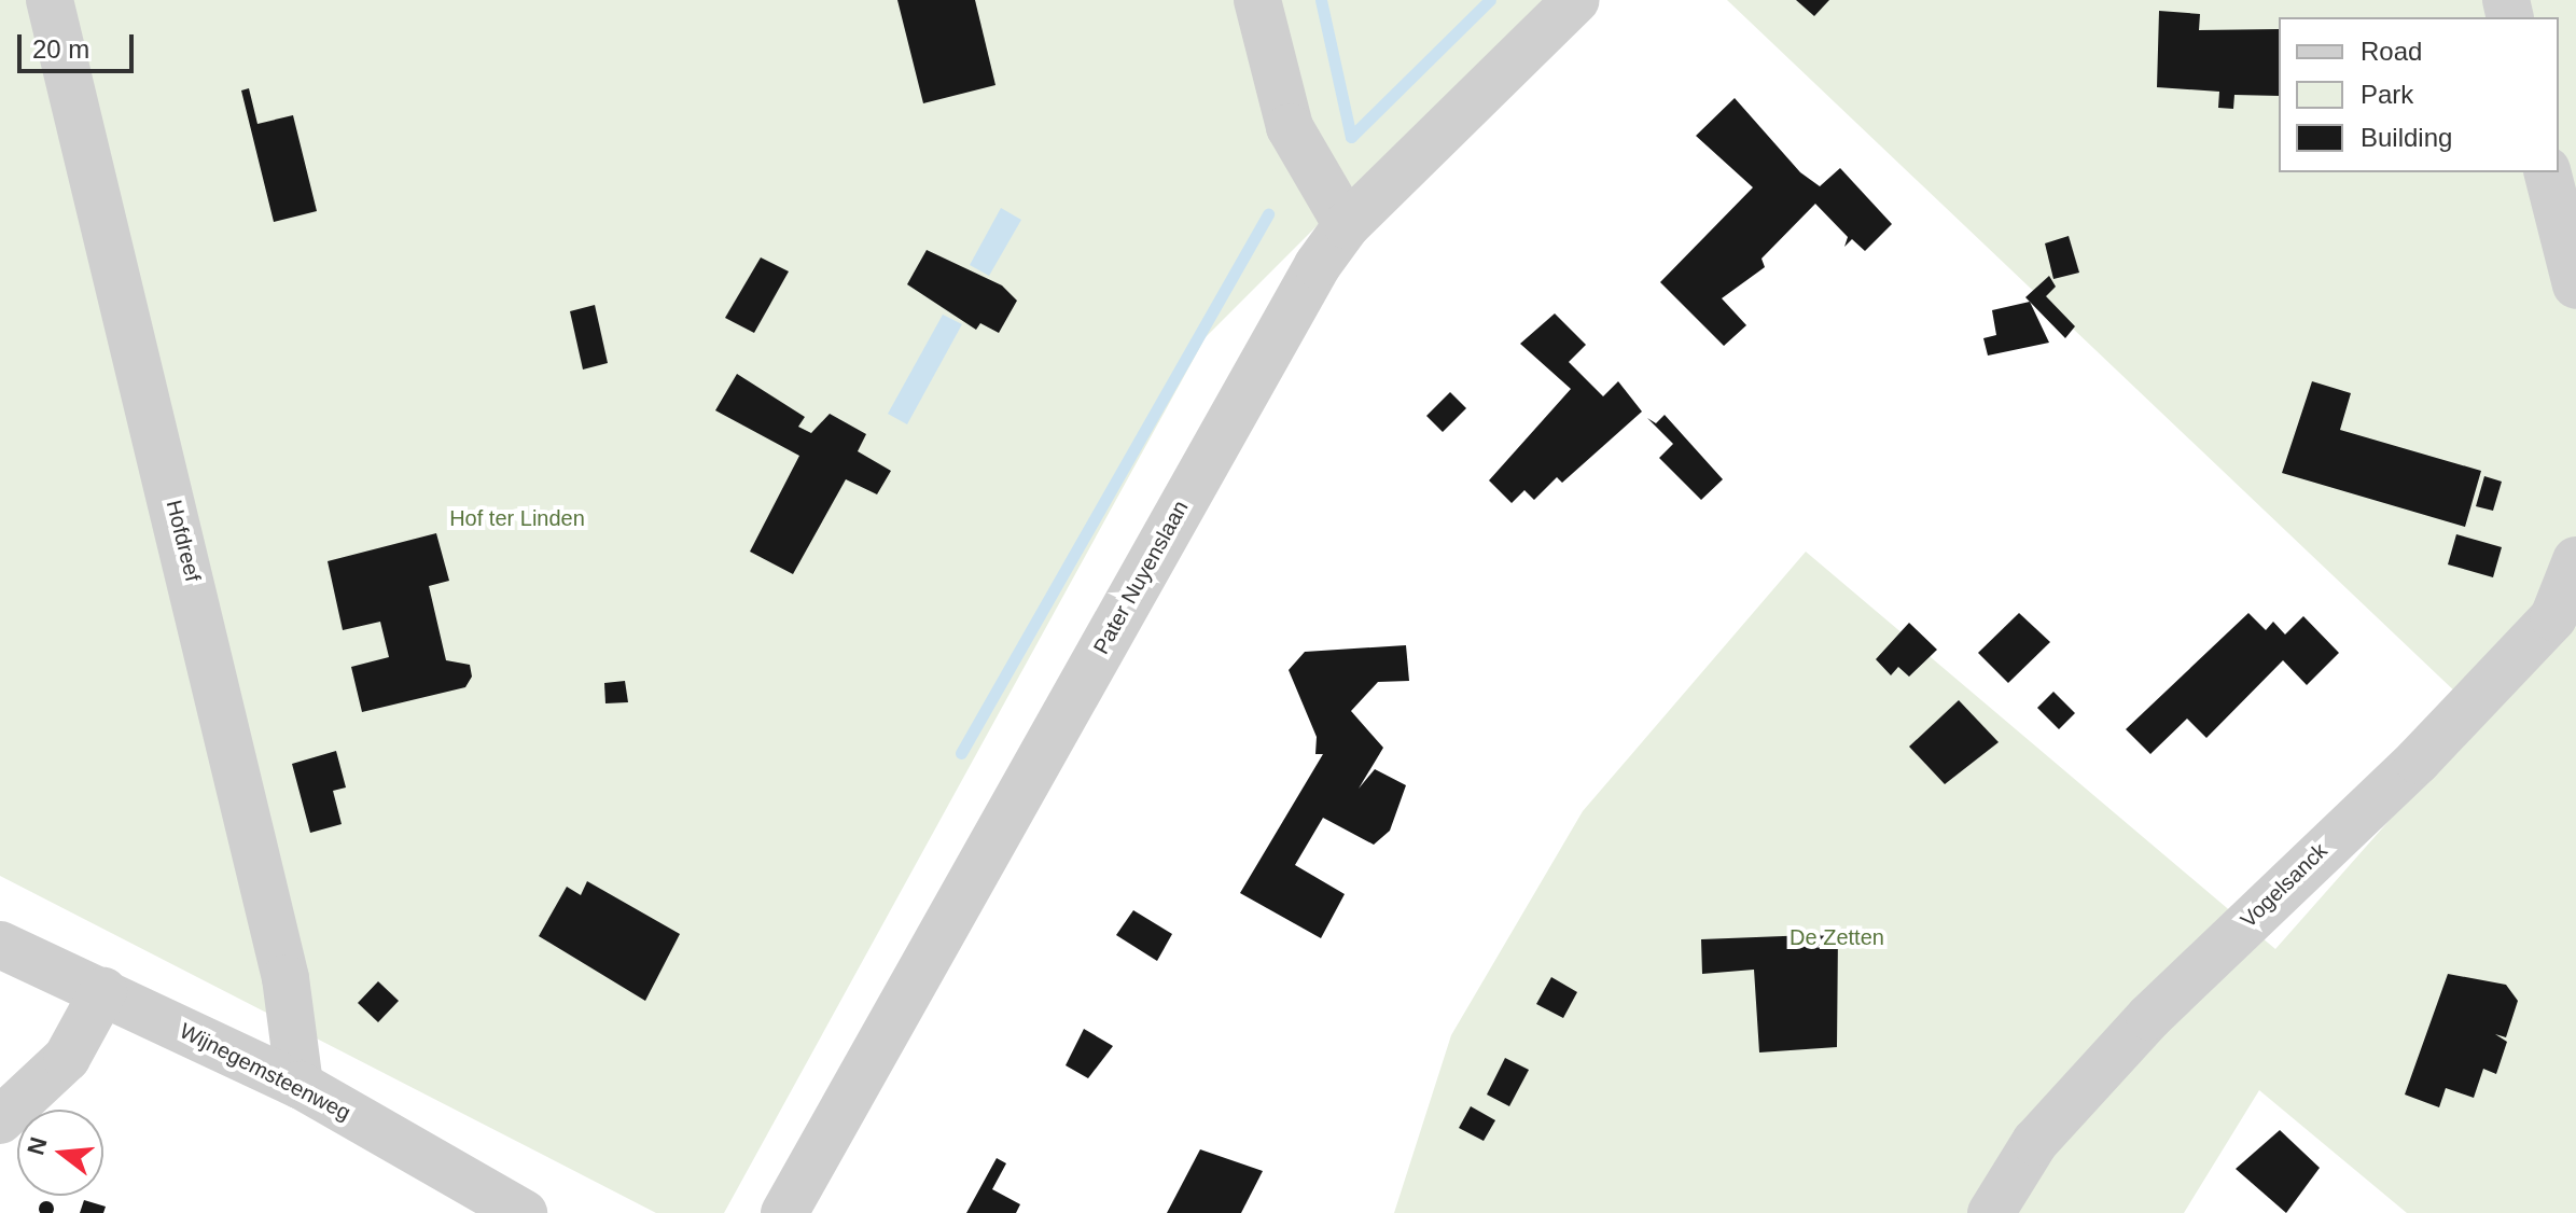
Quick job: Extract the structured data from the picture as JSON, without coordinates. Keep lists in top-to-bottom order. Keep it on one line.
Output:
{"streets":{"street":["Hofdreef","Pater Nuyenslaan","Vogelsanck","Wijnegemsteenweg"]},"crossings":[["Hofdreef","Wijnegemsteenweg"]],"parks":["Hof ter Linden","De Zetten"],"legend":["Road","Park","Building"],"scale_bar":"20 m","north":"left"}
